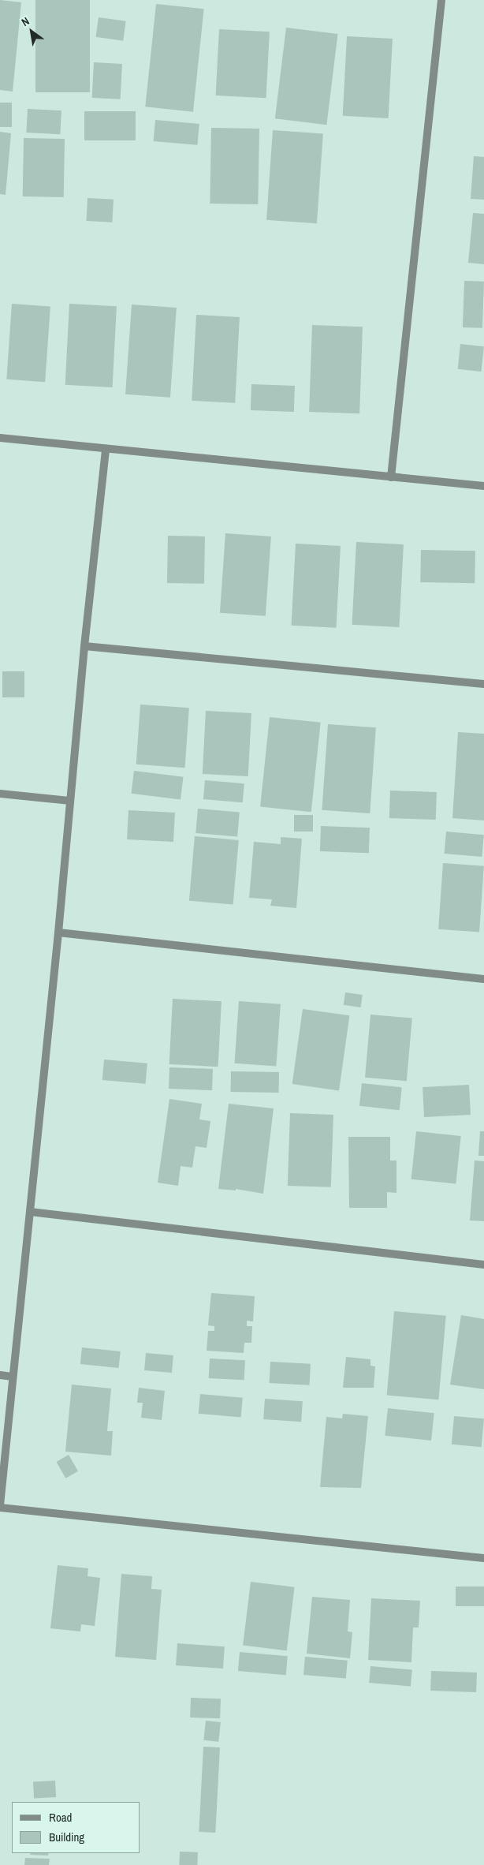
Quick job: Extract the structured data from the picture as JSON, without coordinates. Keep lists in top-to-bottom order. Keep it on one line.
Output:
{"legend":["Road","Building"],"north":"top left"}
